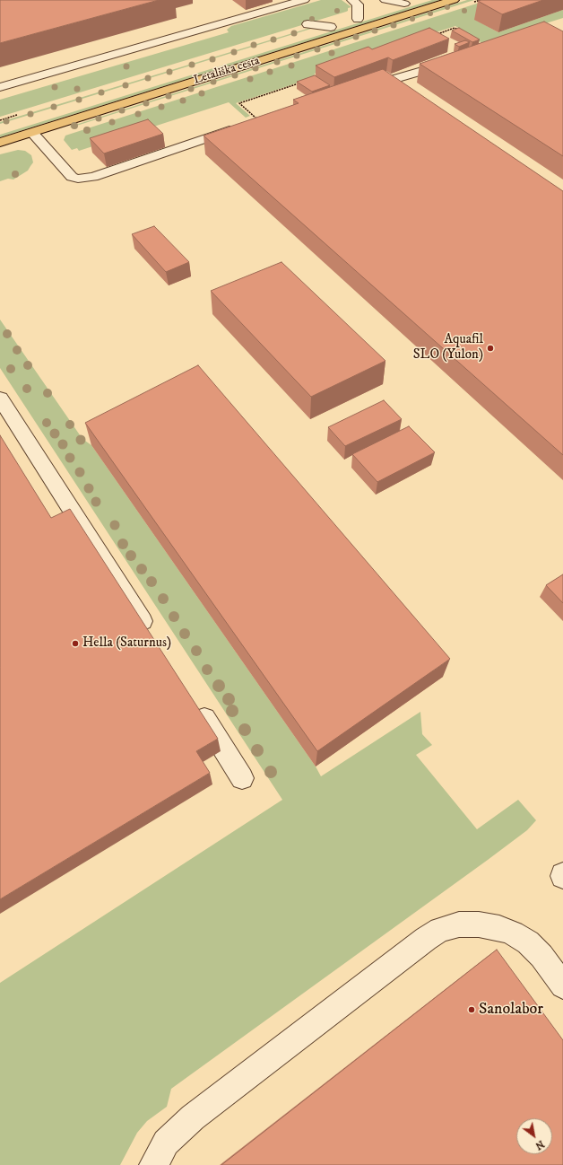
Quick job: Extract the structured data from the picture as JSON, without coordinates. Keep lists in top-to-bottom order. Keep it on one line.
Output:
{"streets":{"main road":["Letališka cesta"]},"places":["Aquafil SLO (Yulon)","Hella (Saturnus)","Sanolabor"],"north":"bottom right"}
